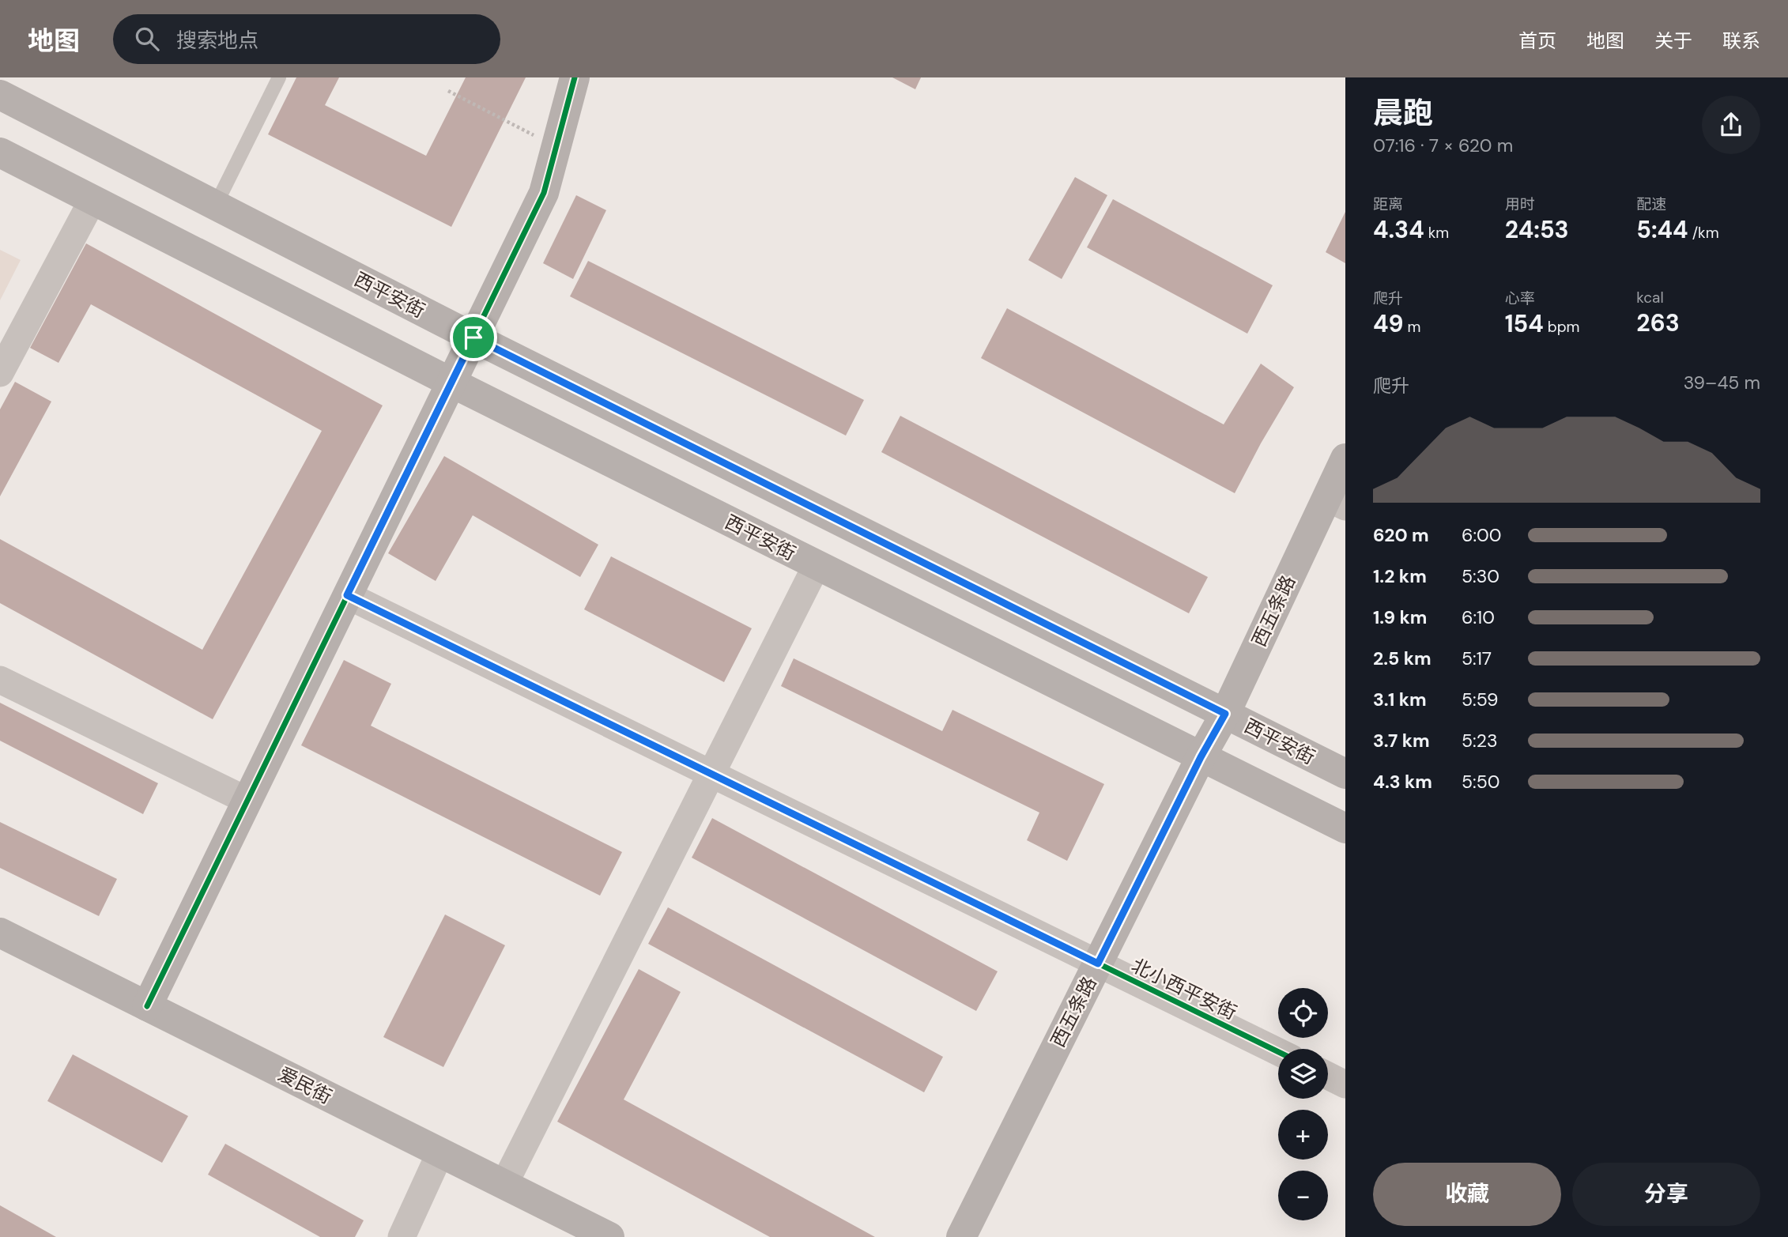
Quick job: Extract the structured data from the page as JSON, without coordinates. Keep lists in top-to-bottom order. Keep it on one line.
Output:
{"streets":{"main road":["西平安街","西五条路","爱民街"],"street":["北小西平安街"]},"crossings":[["西平安街","西五条路"],["西五条路","北小西平安街"]],"page":{"header":"地图","search":"搜索地点","nav":["首页","地图","关于","联系"],"heading":["晨跑","07:16 · 7 × 620 m"],"stats":[["距离","4.34 km"],["用时","24:53"],["配速","5:44 /km"],["爬升","49 m"],["心率","154 bpm"],["kcal","263"]],"chart":["爬升","39–45 m"],"list":[{"name":"620 m","note":"6:00"},{"name":"1.2 km","note":"5:30"},{"name":"1.9 km","note":"6:10"},{"name":"2.5 km","note":"5:17"},{"name":"3.1 km","note":"5:59"},{"name":"3.7 km","note":"5:23"},{"name":"4.3 km","note":"5:50"}],"map_buttons":["+","−"],"buttons":["收藏","分享"]}}
